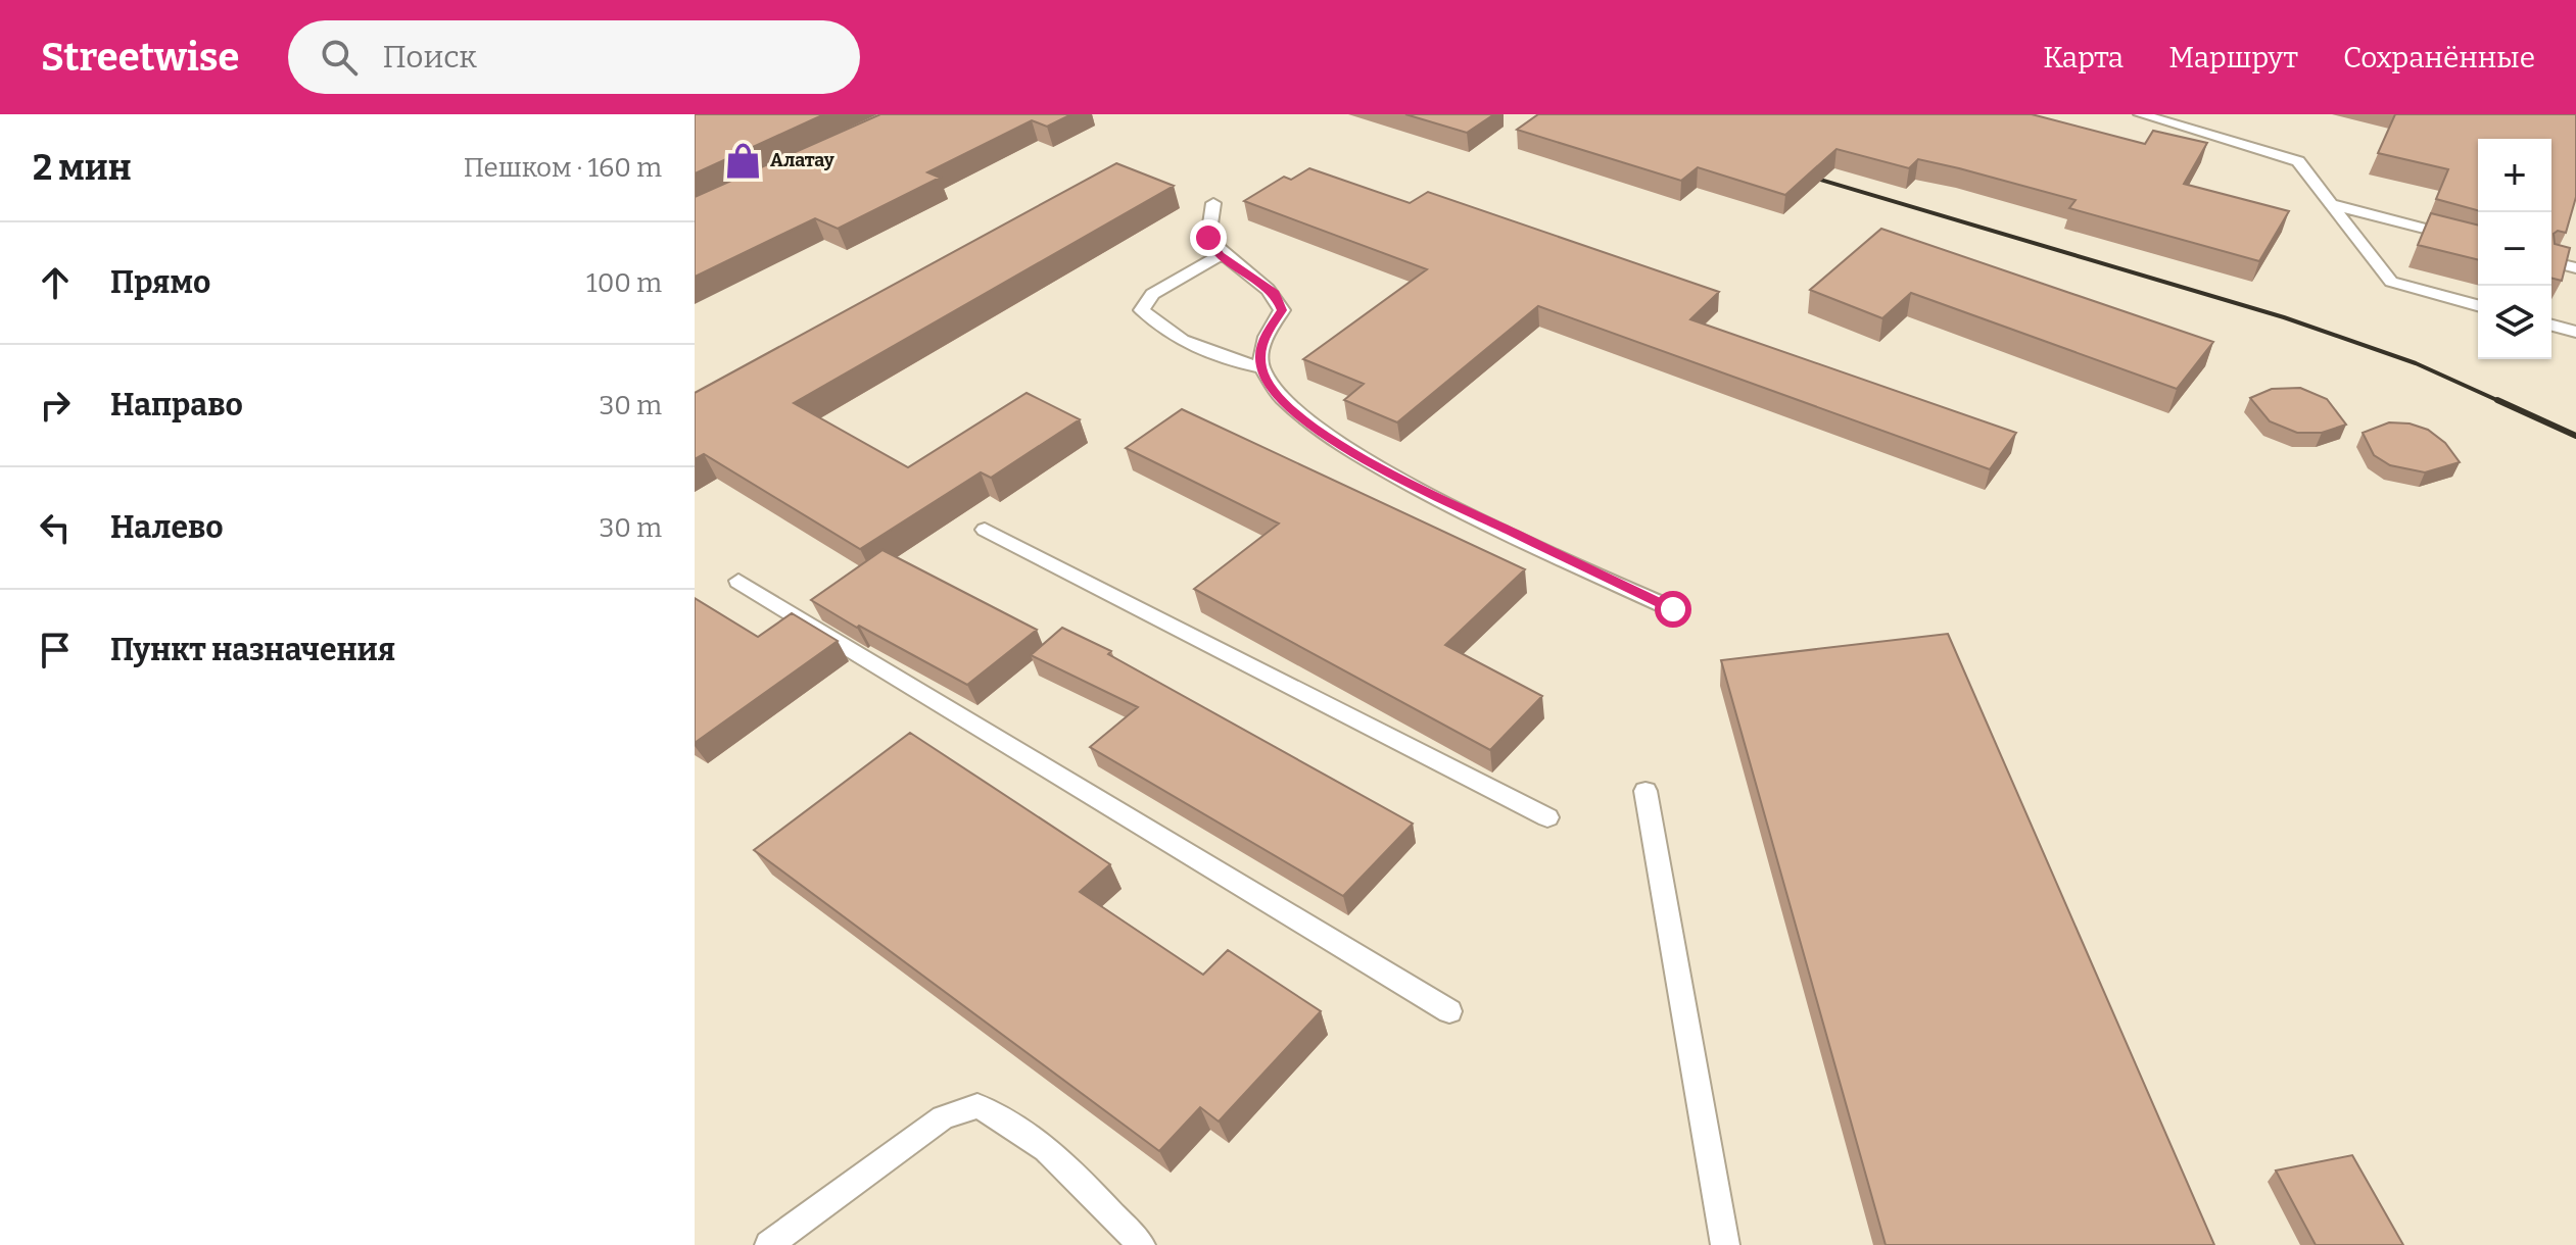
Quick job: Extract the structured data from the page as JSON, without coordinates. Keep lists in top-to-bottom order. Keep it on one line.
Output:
{"places":{"shop":["Алатау"]},"page":{"header":"Streetwise","search":"Поиск","nav":["Карта","Маршрут","Сохранённые"],"heading":["2 мин","Пешком · 160 m"],"map_buttons":["+","−"],"list":[["Прямо","100 m"],["Направо","30 m"],["Налево","30 m"],"Пункт назначения"]}}
